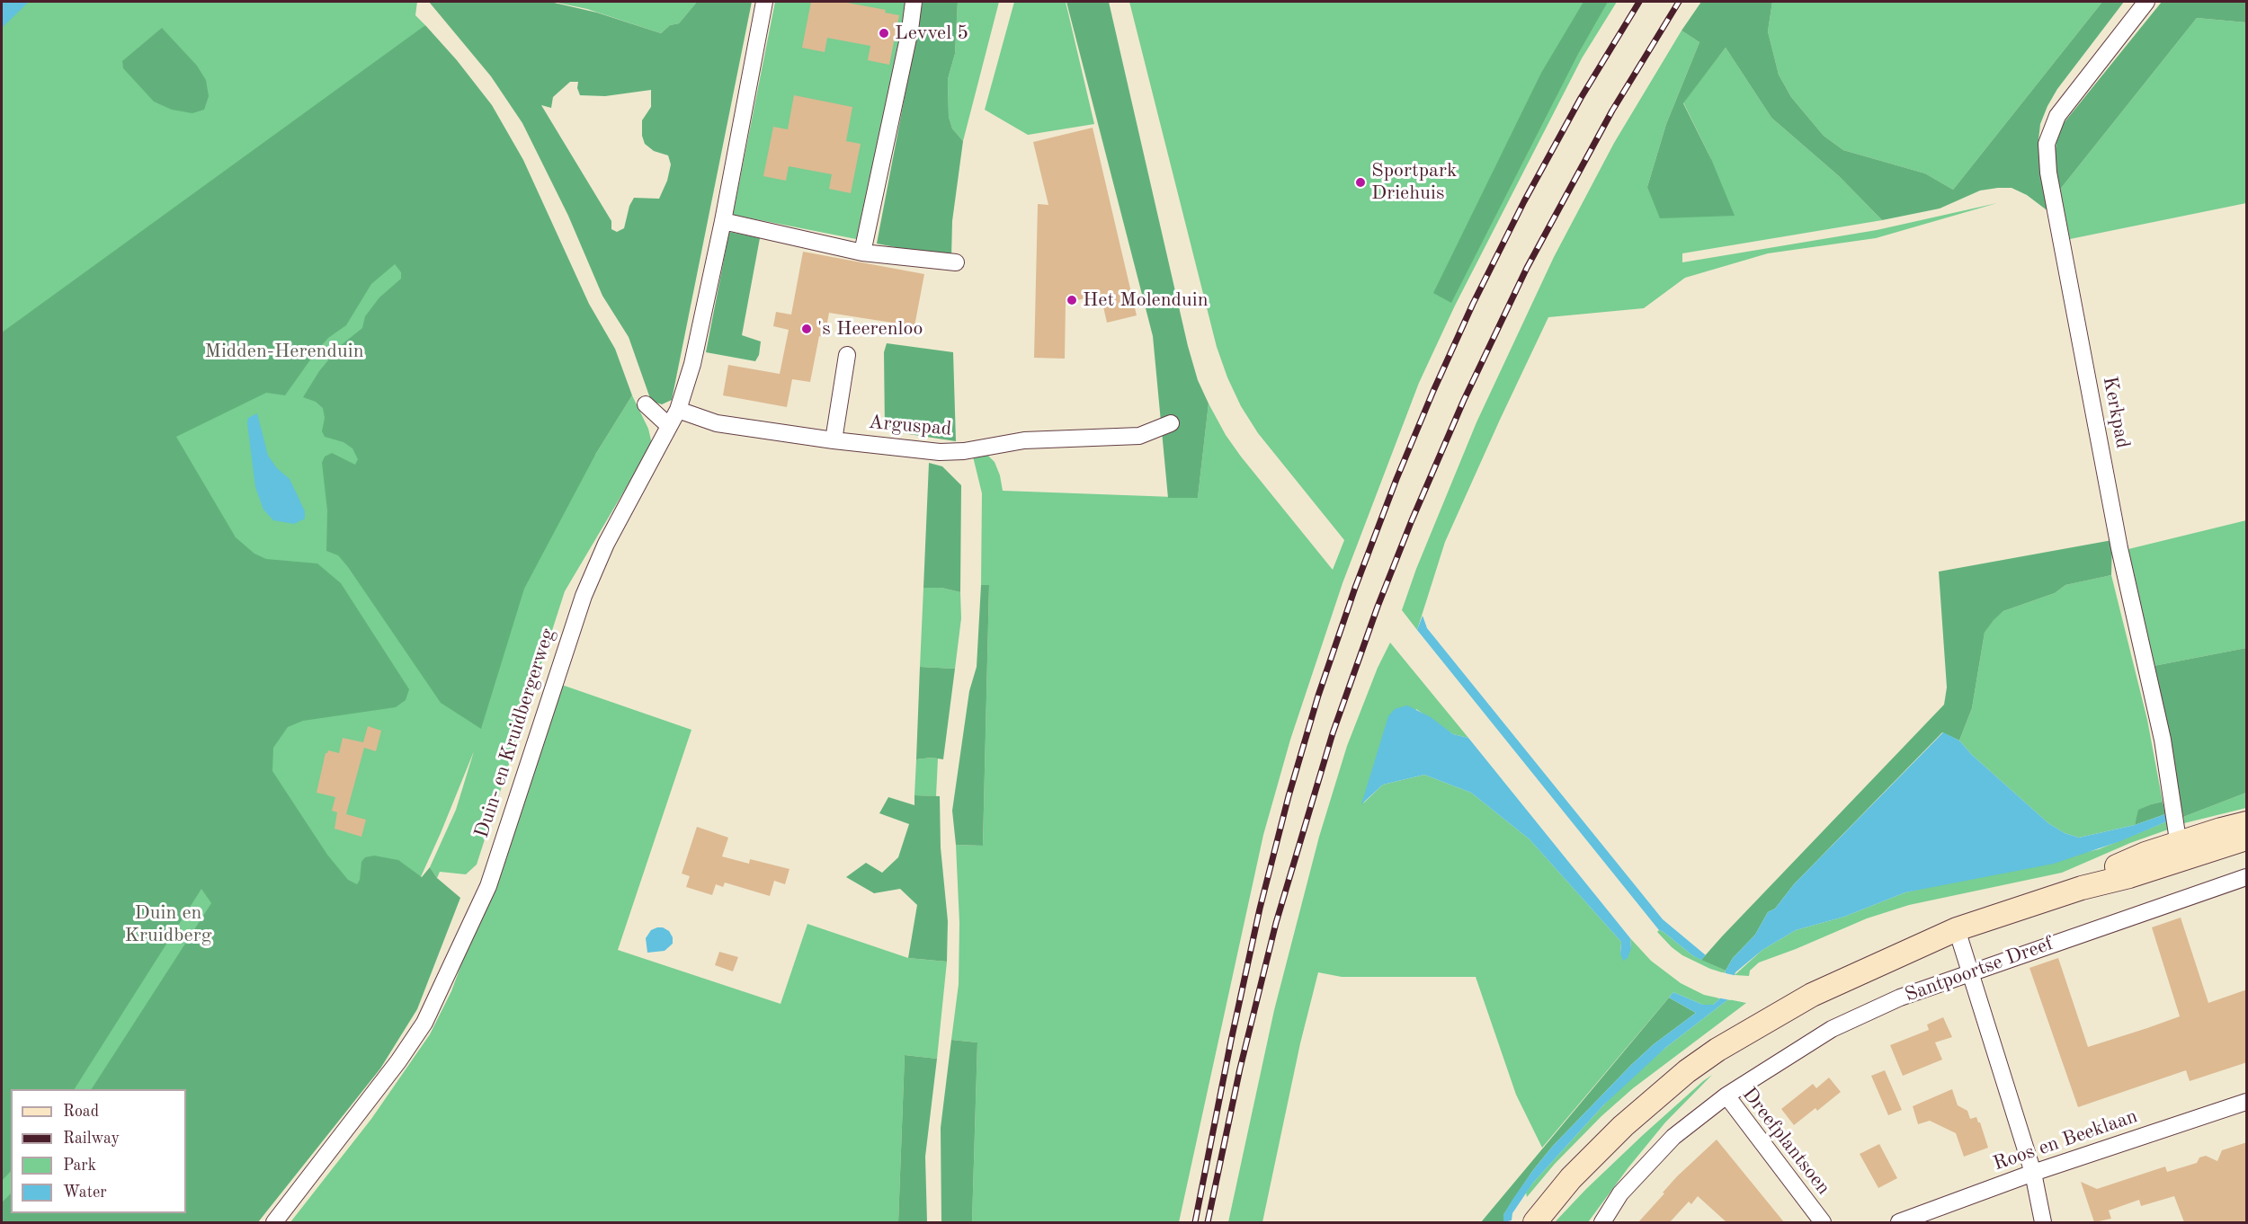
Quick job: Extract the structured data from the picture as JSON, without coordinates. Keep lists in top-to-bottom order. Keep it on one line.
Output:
{"streets":{"street":["Kerkpad","Arguspad","Duin- en Kruidbergerweg","Santpoortse Dreef","Roos en Beeklaan","Dreefplantsoen"]},"crossings":[["Arguspad","Duin- en Kruidbergerweg"],["Santpoortse Dreef","Dreefplantsoen"]],"parks":["Midden-Herenduin","Duin en Kruidberg"],"places":["Levvel 5","Sportpark Driehuis","Het Molenduin","'s Heerenloo"],"legend":["Road","Railway","Park","Water"]}
